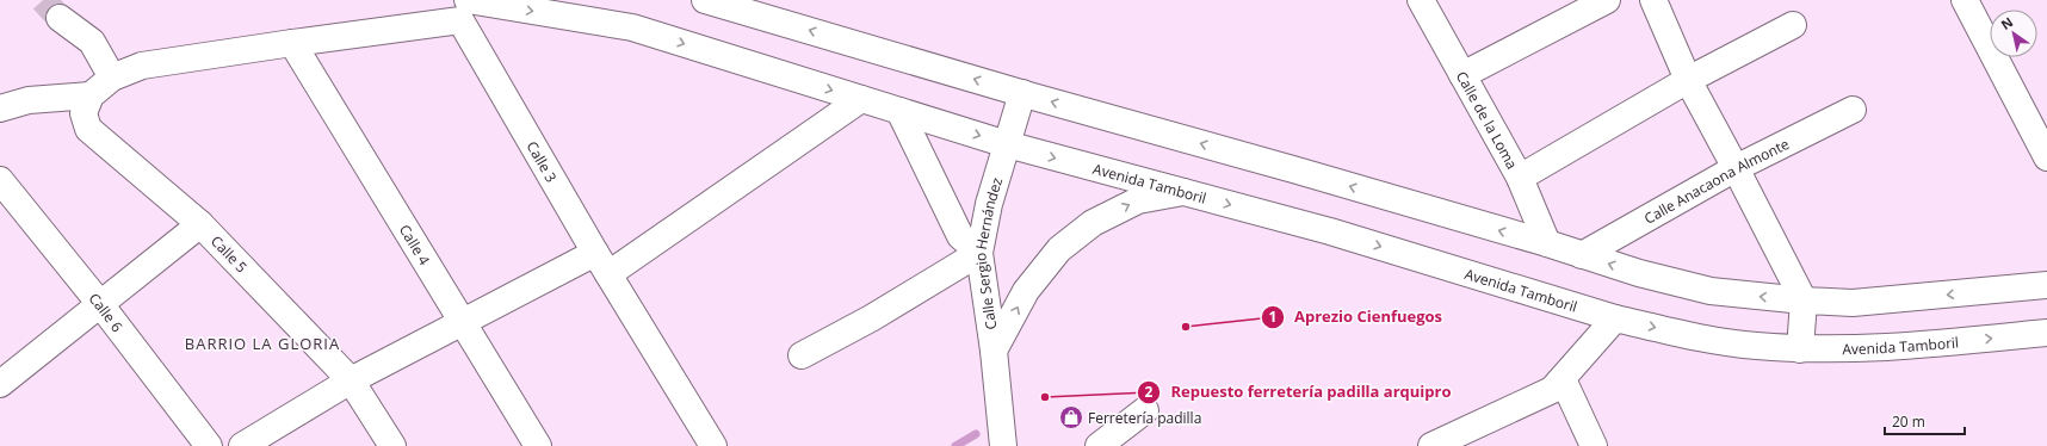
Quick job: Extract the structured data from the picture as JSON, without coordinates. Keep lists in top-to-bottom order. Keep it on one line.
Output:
{"streets":{"street":["Calle de la Loma","Calle 3","Calle Anacaona Almonte","Avenida Tamboril","Calle 4","Calle 5","Calle Sergio Hernández","Calle 6"]},"crossings":[["Calle 3","Avenida Tamboril"],["Avenida Tamboril","Calle Sergio Hernández"]],"districts":["BARRIO LA GLORIA"],"places":{"other":["Aprezio Cienfuegos","Repuesto ferretería padilla arquipro"],"shop":["Ferretería padilla"]},"scale_bar":"20 m","north":"top left"}
